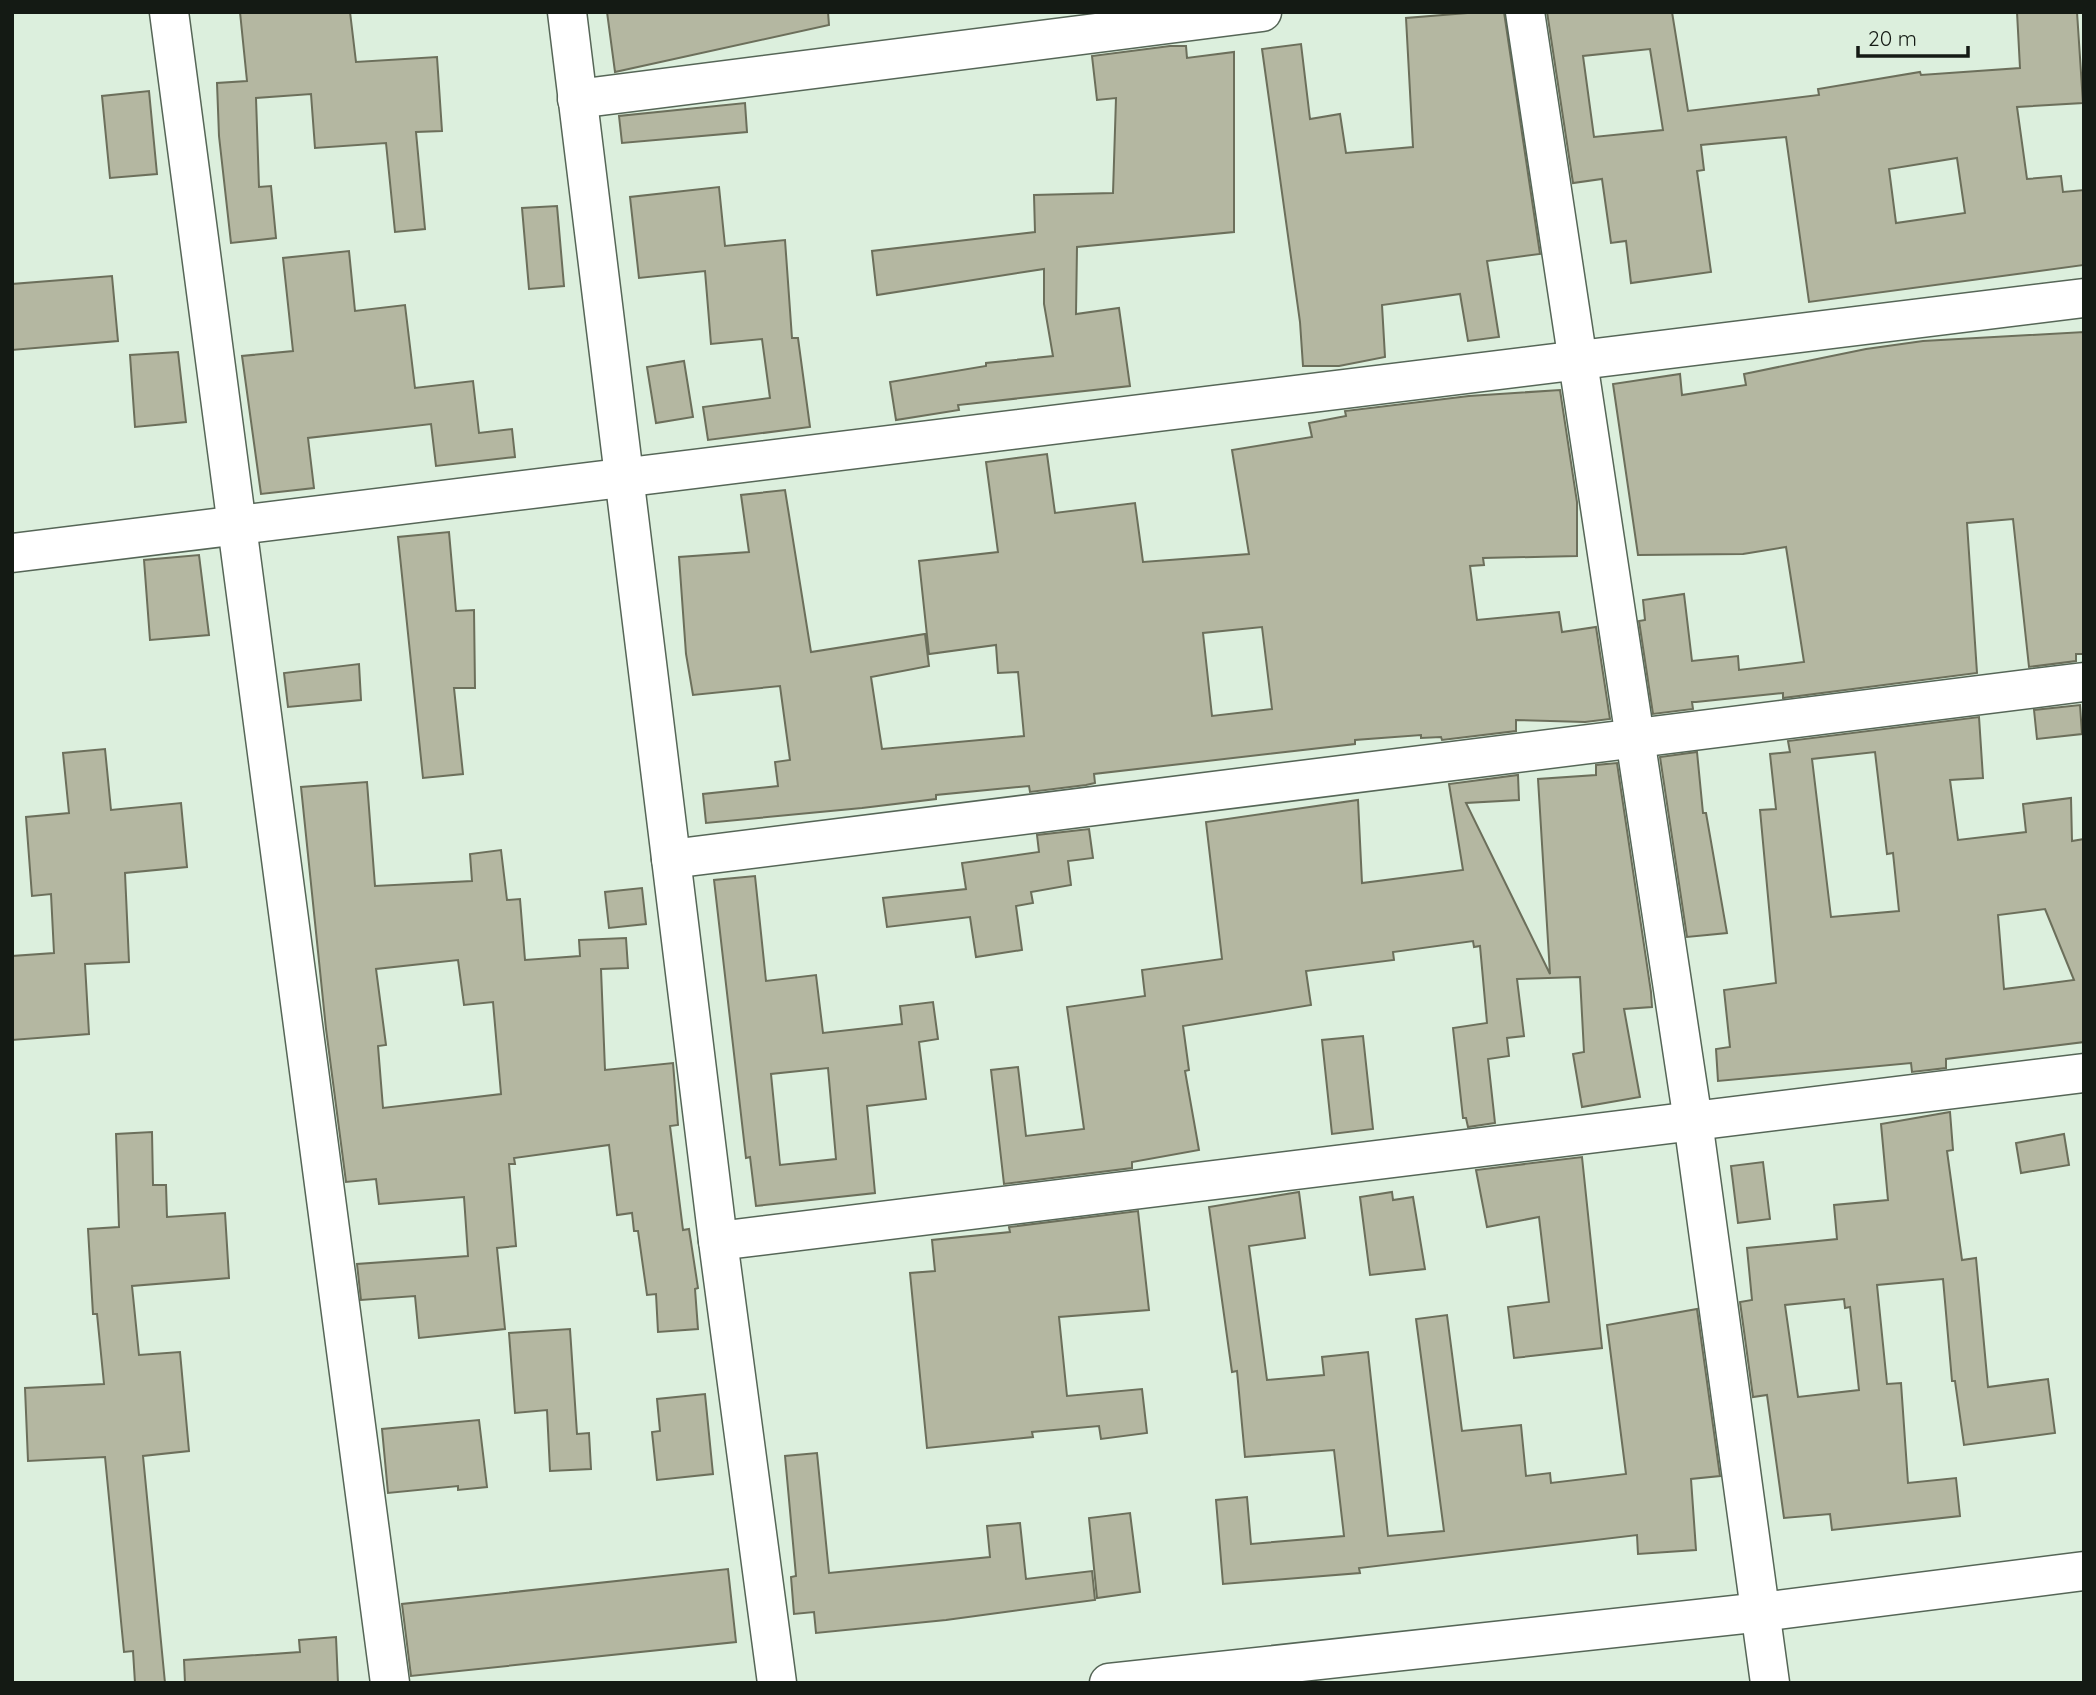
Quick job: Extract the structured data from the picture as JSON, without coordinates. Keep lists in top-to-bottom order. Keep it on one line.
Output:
{"scale_bar":"20 m"}
